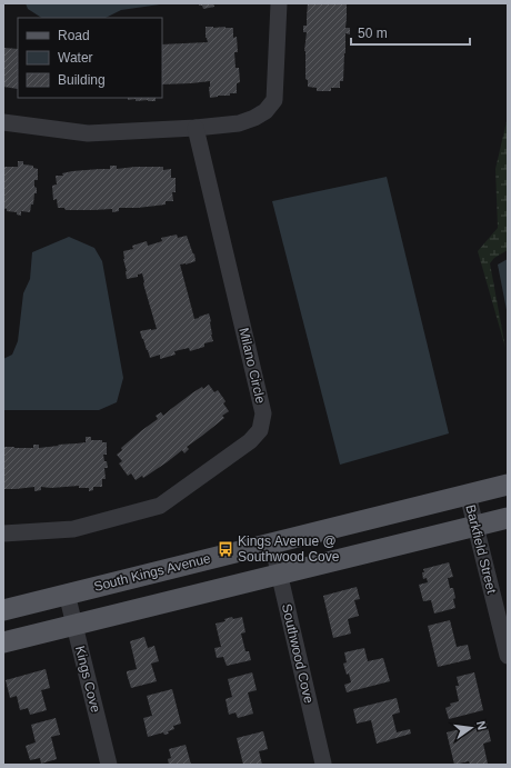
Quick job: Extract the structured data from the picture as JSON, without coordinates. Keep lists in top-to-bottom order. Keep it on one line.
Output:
{"streets":{"main road":["South Kings Avenue"],"street":["Milano Circle","Barkfield Street","Southwood Cove","Kings Cove"]},"crossings":[["Barkfield Street","South Kings Avenue"],["South Kings Avenue","Southwood Cove"],["South Kings Avenue","Kings Cove"]],"places":{"bus stop":["Kings Avenue @ Southwood Cove"]},"legend":["Road","Water","Building"],"scale_bar":"50 m","north":"right"}
